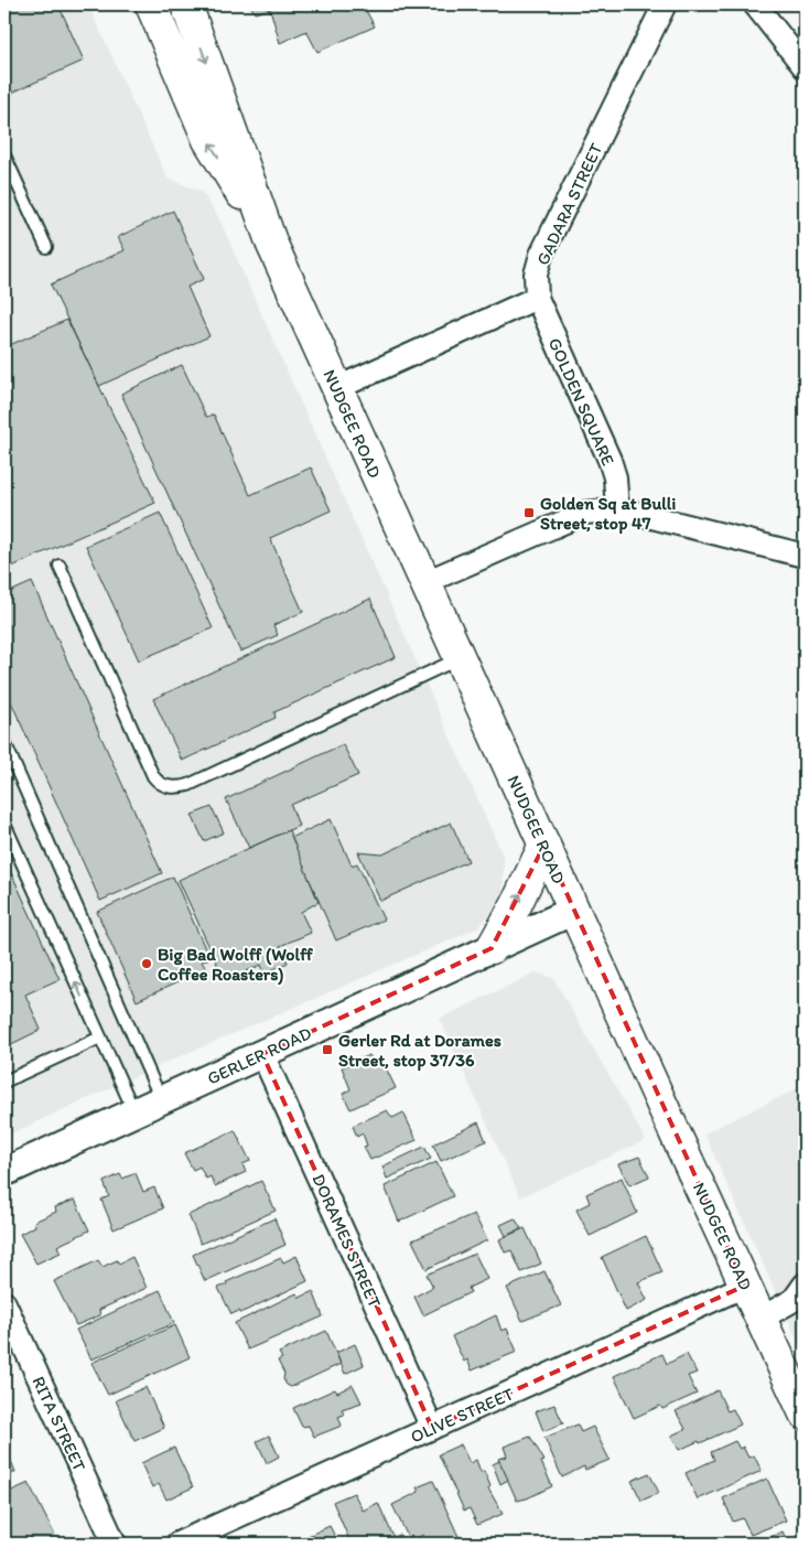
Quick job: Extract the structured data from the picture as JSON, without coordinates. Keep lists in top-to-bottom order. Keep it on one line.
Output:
{"streets":{"main road":["NUDGEE ROAD"],"street":["GADARA STREET","GOLDEN SQUARE","GERLER ROAD","DORAMES STREET","OLIVE STREET","RITA STREET"]},"crossings":[["GADARA STREET","GOLDEN SQUARE"],["NUDGEE ROAD","GERLER ROAD"],["NUDGEE ROAD","OLIVE STREET"],["GERLER ROAD","DORAMES STREET"],["DORAMES STREET","OLIVE STREET"]],"places":{"transit":["Golden Sq at Bulli Street, stop 47","Gerler Rd at Dorames Street, stop 37/36"],"other":["Big Bad Wolff (Wolff Coffee Roasters)"]}}
